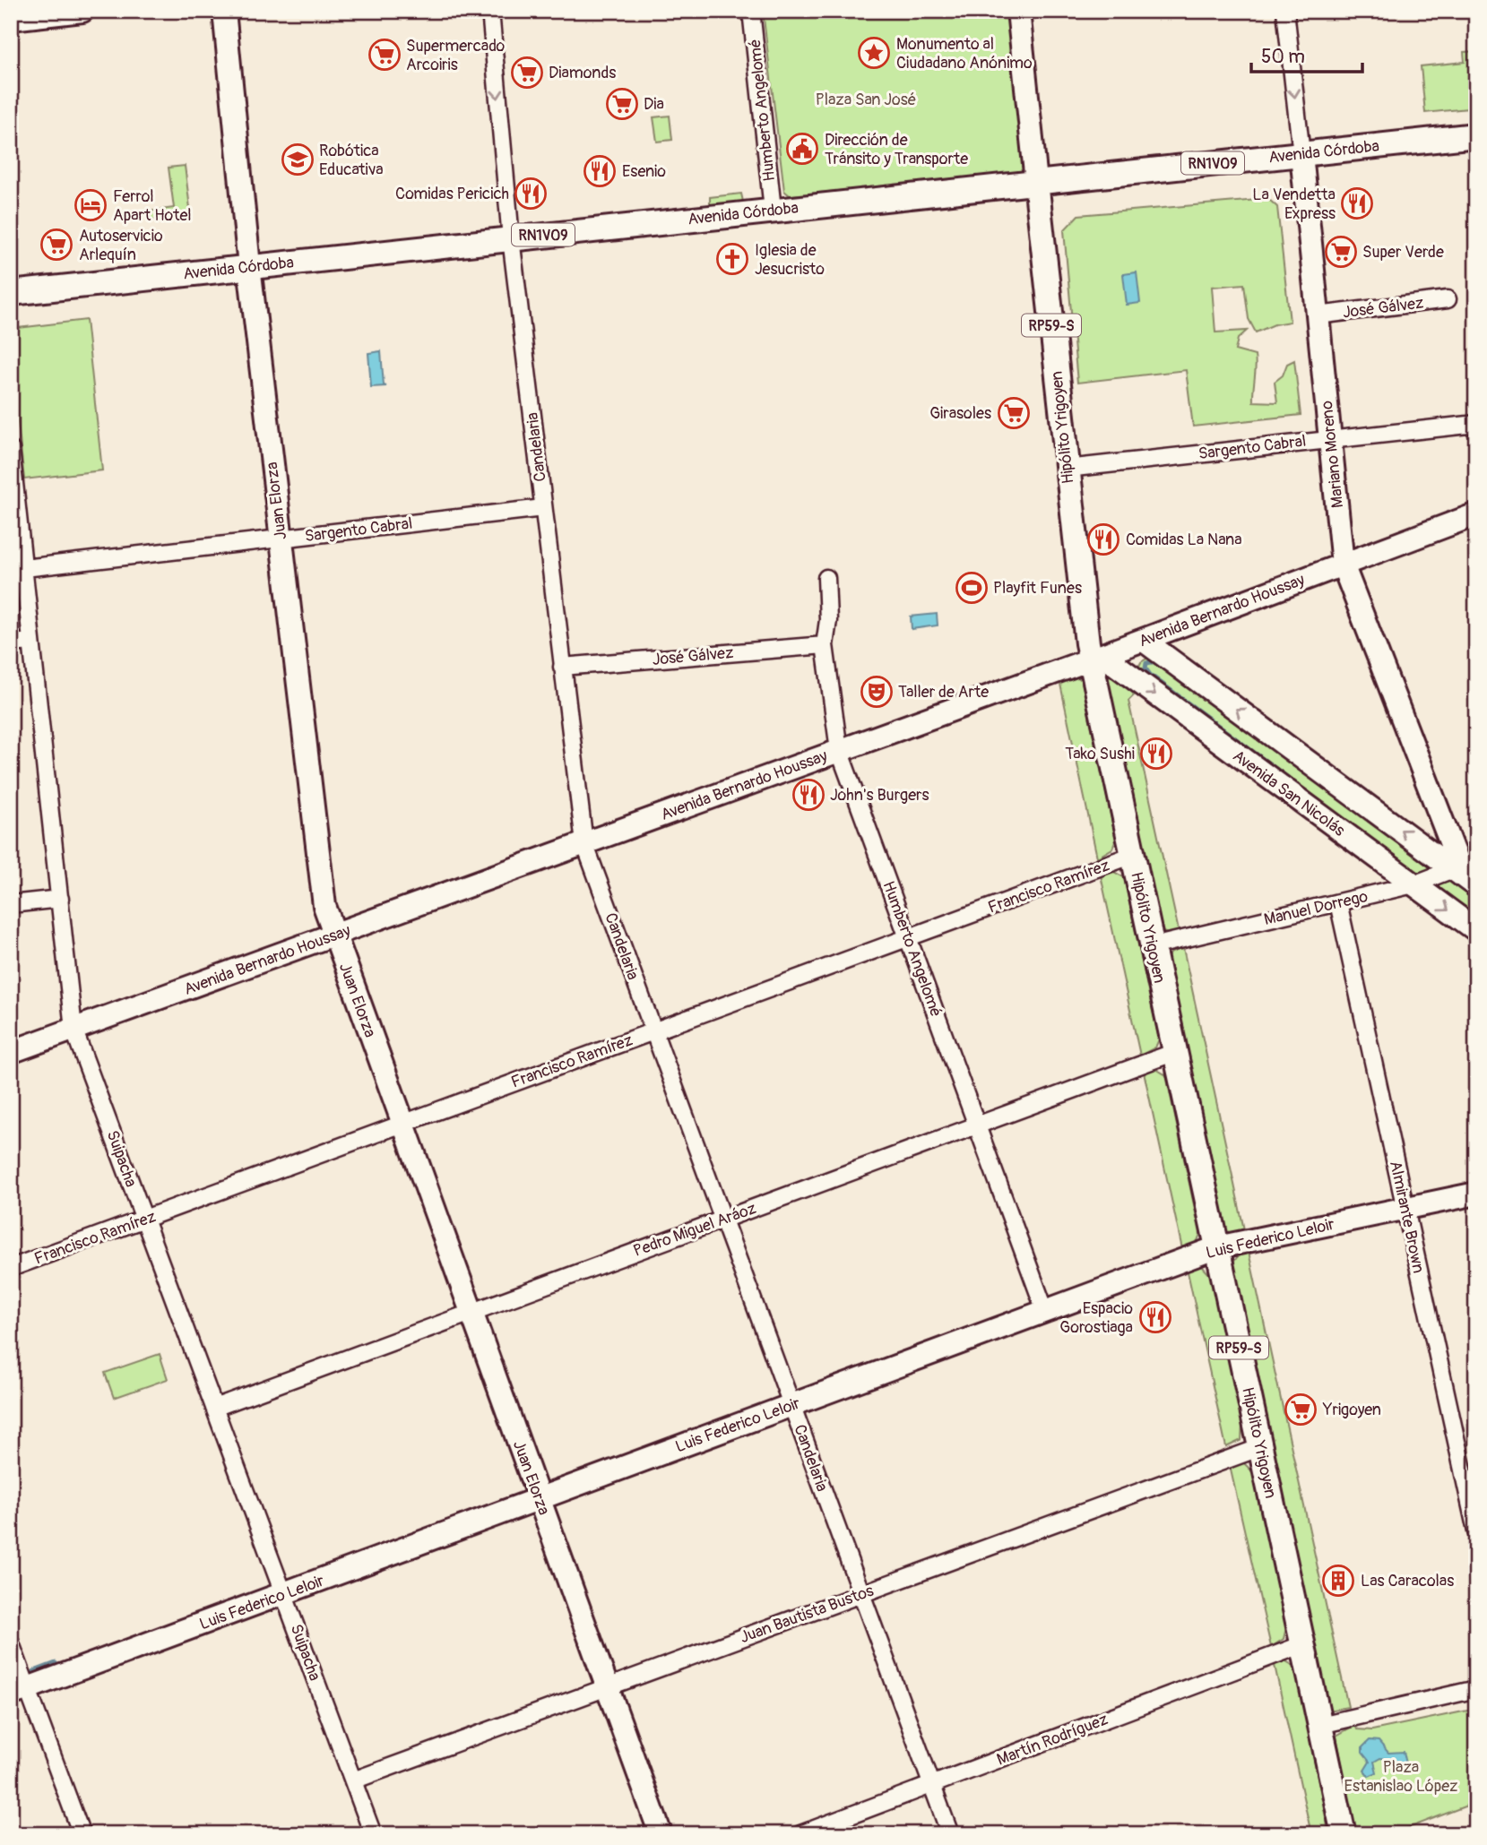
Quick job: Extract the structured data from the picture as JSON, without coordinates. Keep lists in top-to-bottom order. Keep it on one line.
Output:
{"streets":{"main road":["Avenida Córdoba","RN1V09","RP59-S","Hipólito Yrigoyen"],"street":["Humberto Angelomé","José Gálvez","Candelaria","Sargento Cabral","Mariano Moreno","Juan Elorza","Avenida Bernardo Houssay","Avenida San Nicolás","Francisco Ramírez","Manuel Dorrego","Suipacha","Almirante Brown","Pedro Miguel Aráoz","Luis Federico Leloir","Juan Bautista Bustos","Martín Rodríguez"]},"crossings":[["Humberto Angelomé","Avenida Córdoba"],["Humberto Angelomé","José Gálvez"],["Humberto Angelomé","Avenida Bernardo Houssay"],["Humberto Angelomé","Francisco Ramírez"],["Humberto Angelomé","Pedro Miguel Aráoz"],["Humberto Angelomé","Luis Federico Leloir"],["Avenida Córdoba","Hipólito Yrigoyen"],["Avenida Córdoba","Candelaria"],["Avenida Córdoba","Mariano Moreno"],["Avenida Córdoba","Juan Elorza"],["José Gálvez","Candelaria"],["José Gálvez","Mariano Moreno"],["Hipólito Yrigoyen","Sargento Cabral"],["Hipólito Yrigoyen","Avenida Bernardo Houssay"],["Hipólito Yrigoyen","Avenida San Nicolás"],["Hipólito Yrigoyen","Francisco Ramírez"],["Hipólito Yrigoyen","Manuel Dorrego"],["Hipólito Yrigoyen","Pedro Miguel Aráoz"],["Hipólito Yrigoyen","Luis Federico Leloir"],["Hipólito Yrigoyen","Juan Bautista Bustos"],["Hipólito Yrigoyen","Martín Rodríguez"],["Candelaria","Sargento Cabral"],["Candelaria","Avenida Bernardo Houssay"],["Candelaria","Francisco Ramírez"],["Candelaria","Pedro Miguel Aráoz"],["Candelaria","Luis Federico Leloir"],["Candelaria","Juan Bautista Bustos"],["Candelaria","Martín Rodríguez"],["Sargento Cabral","Mariano Moreno"],["Sargento Cabral","Juan Elorza"],["Sargento Cabral","Suipacha"],["Mariano Moreno","Avenida Bernardo Houssay"],["Mariano Moreno","Manuel Dorrego"],["Juan Elorza","Avenida Bernardo Houssay"],["Juan Elorza","Francisco Ramírez"],["Juan Elorza","Pedro Miguel Aráoz"],["Juan Elorza","Luis Federico Leloir"],["Juan Elorza","Juan Bautista Bustos"],["Avenida Bernardo Houssay","Avenida San Nicolás"],["Avenida Bernardo Houssay","Suipacha"],["Avenida San Nicolás","Manuel Dorrego"],["Francisco Ramírez","Suipacha"],["Manuel Dorrego","Almirante Brown"],["Suipacha","Pedro Miguel Aráoz"],["Suipacha","Luis Federico Leloir"],["Suipacha","Juan Bautista Bustos"],["Almirante Brown","Luis Federico Leloir"]],"parks":["Plaza San José","Plaza Estanislao López"],"places":{"place":["Monumento al Ciudadano Anónimo"],"supermarket":["Supermercado Arcoiris","Diamonds","Dia","Autoservicio Arlequín","Super Verde","Girasoles","Yrigoyen"],"public building":["Dirección de Tránsito y Transporte"],"school or university":["Robótica Educativa"],"restaurant":["Esenio","Comidas Pericich","La Vendetta Express","Comidas La Nana","Tako Sushi","John's Burgers","Espacio Gorostiaga"],"hotel":["Ferrol Apart Hotel"],"church":["Iglesia de Jesucristo"],"sports":["Playfit Funes"],"theatre":["Taller de Arte"],"building":["Las Caracolas"]},"scale_bar":"50 m"}
